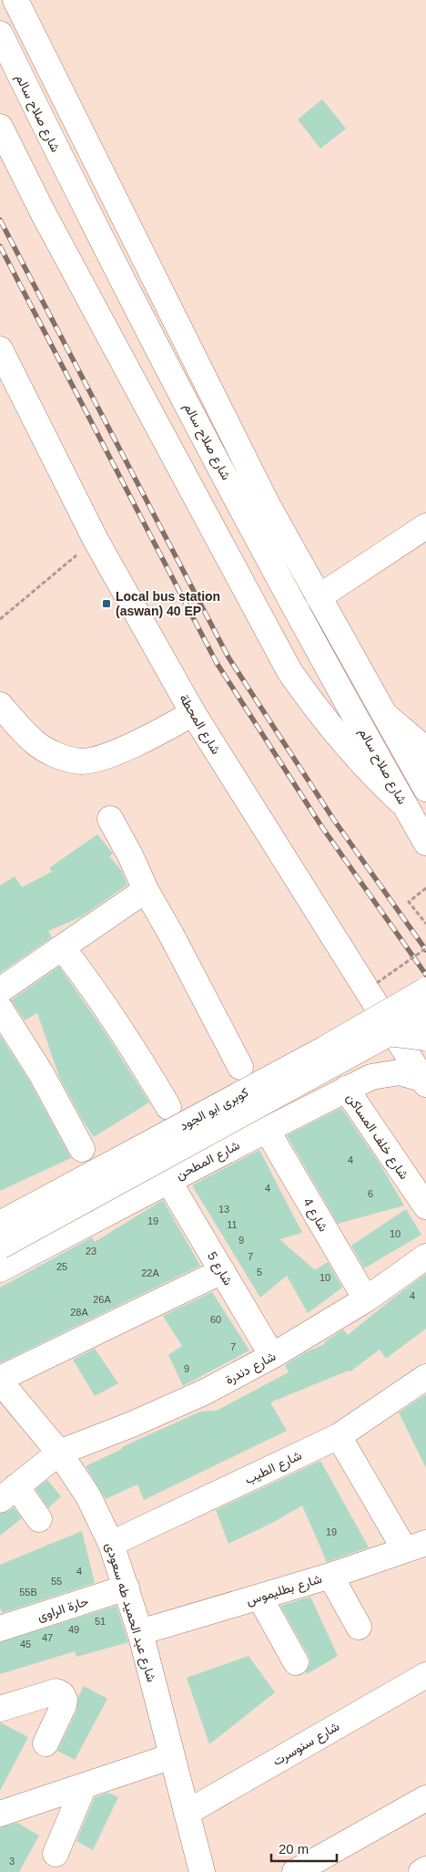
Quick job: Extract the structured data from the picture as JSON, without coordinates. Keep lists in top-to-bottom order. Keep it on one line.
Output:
{"streets":{"street":["شارع صلاح سالم","شارع المحطة","كوبرى ابو الجود","شارع خلف المساكن","شارع المطحن","شارع 4","شارع 5","شارع دندرة","شارع الطيب","شارع بطليموس","حارة الراوى","شارع عبد الحميد طه سعودى","شارع سنوسرت"]},"crossings":[["شارع المحطة","شارع المطحن"],["شارع خلف المساكن","شارع المطحن"],["شارع المطحن","شارع 4"],["شارع المطحن","شارع 5"],["شارع 4","شارع دندرة"],["شارع 5","شارع دندرة"],["شارع دندرة","شارع عبد الحميد طه سعودى"],["شارع الطيب","شارع عبد الحميد طه سعودى"],["شارع بطليموس","شارع عبد الحميد طه سعودى"],["حارة الراوى","شارع عبد الحميد طه سعودى"],["شارع عبد الحميد طه سعودى","شارع سنوسرت"]],"places":{"transit":["Local bus station (aswan) 40 EP"]},"house_numbers":["4","4","6","13","19","11","10","9","23","7","25","5","22A","10","4","26A","28A","60","7","9","19","4","55","55B","51","49","47","45","3"],"scale_bar":"20 m"}
